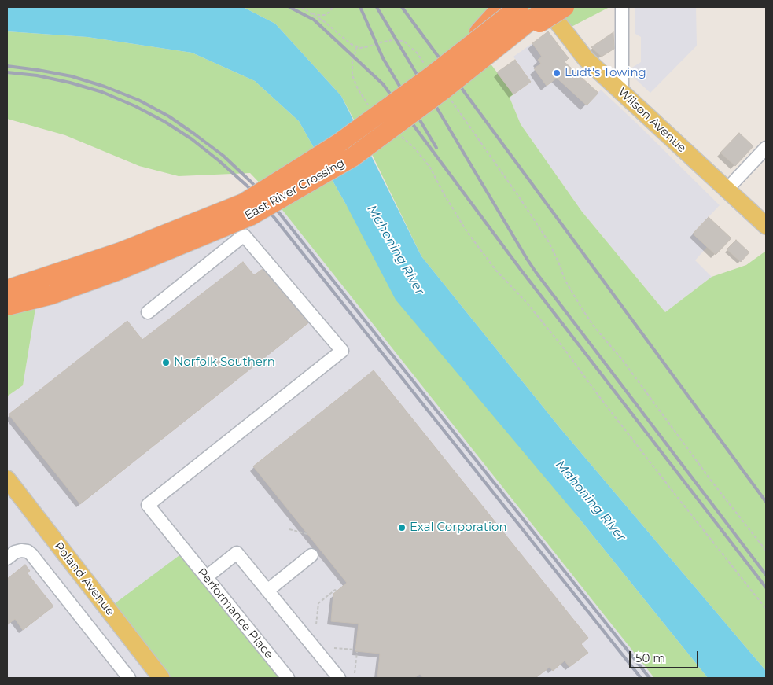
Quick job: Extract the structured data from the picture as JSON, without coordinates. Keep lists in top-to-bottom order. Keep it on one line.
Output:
{"streets":{"highway":["East River Crossing"],"main road":["Wilson Avenue","Poland Avenue"],"street":["Performance Place"]},"crossings":[["Wilson Avenue","East River Crossing"]],"water":["Mahoning River"],"places":["Ludt's Towing","Norfolk Southern","Exal Corporation"],"scale_bar":"50 m"}
